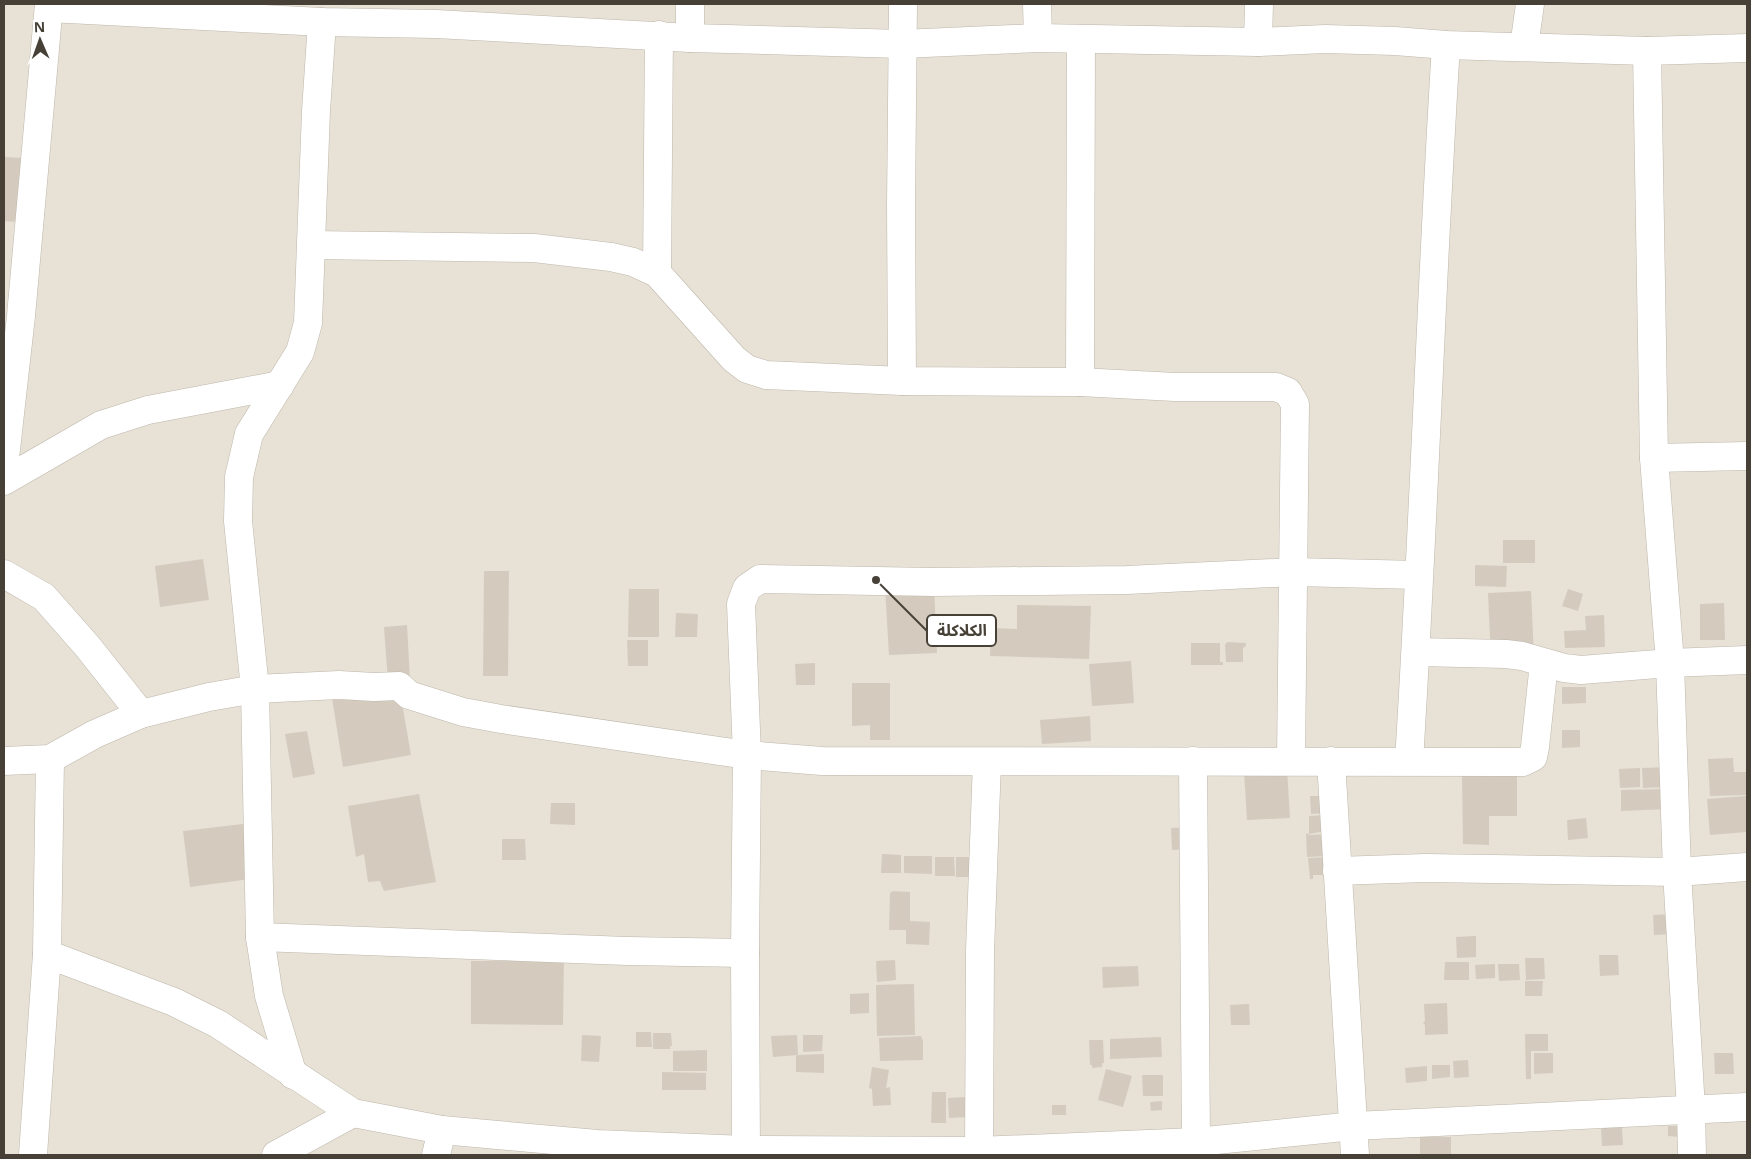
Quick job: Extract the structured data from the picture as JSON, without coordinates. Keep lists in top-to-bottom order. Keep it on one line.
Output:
{"places":["الكلاكلة"],"north":"top"}
